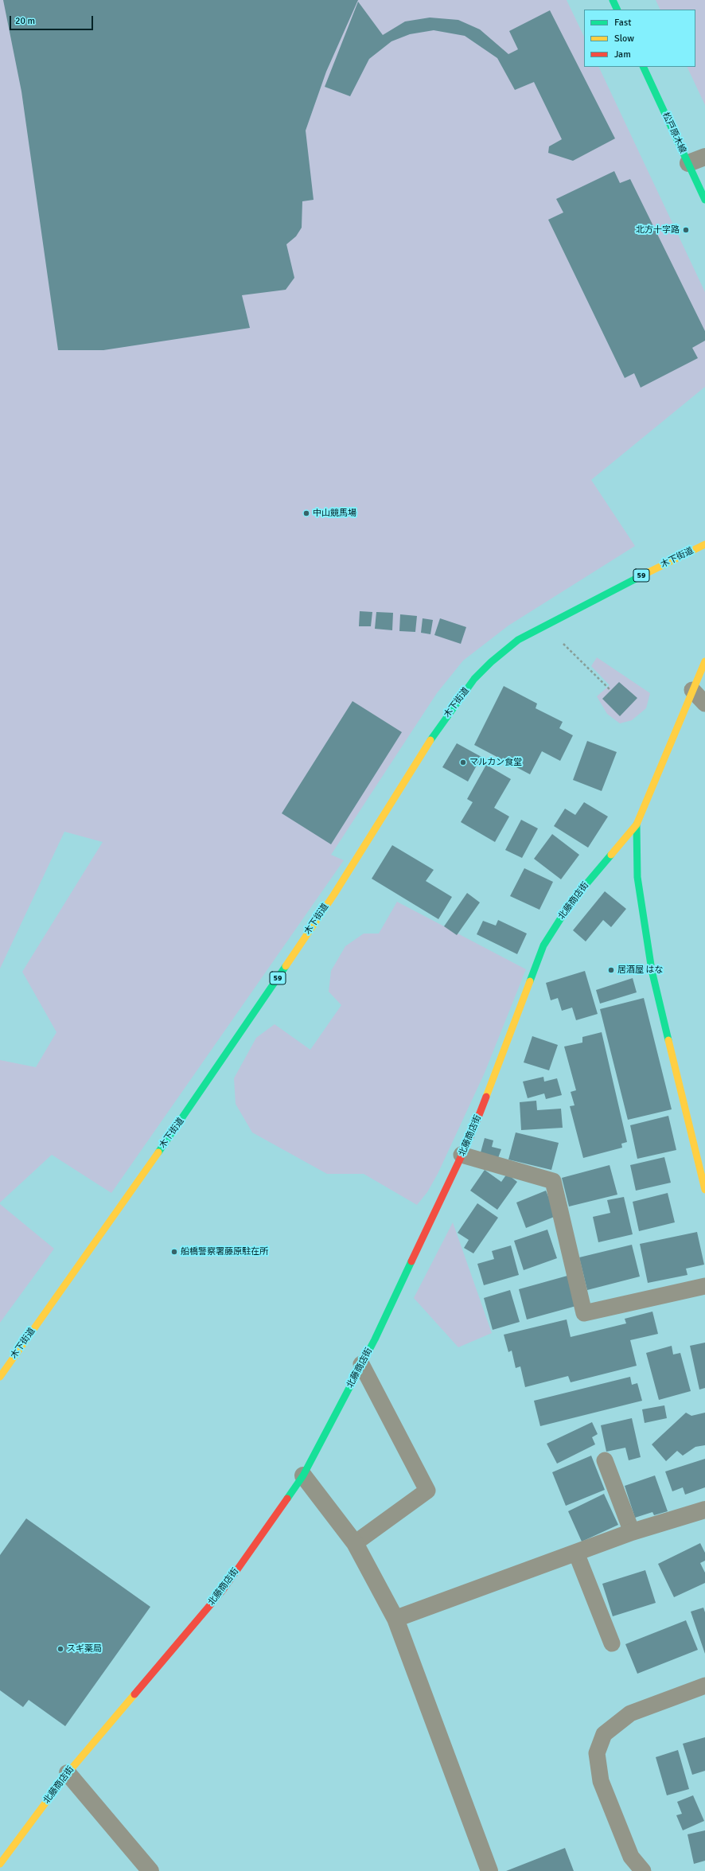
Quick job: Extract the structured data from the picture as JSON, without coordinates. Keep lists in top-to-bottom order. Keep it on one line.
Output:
{"streets":{"street":["松戸原木線","木下街道","59","北藤商店街"]},"places":["北方十字路","中山競馬場","マルカン食堂","居酒屋 はな","船橋警察署藤原駐在所","スギ薬局"],"legend":["Fast","Slow","Jam"],"scale_bar":"20 m"}
